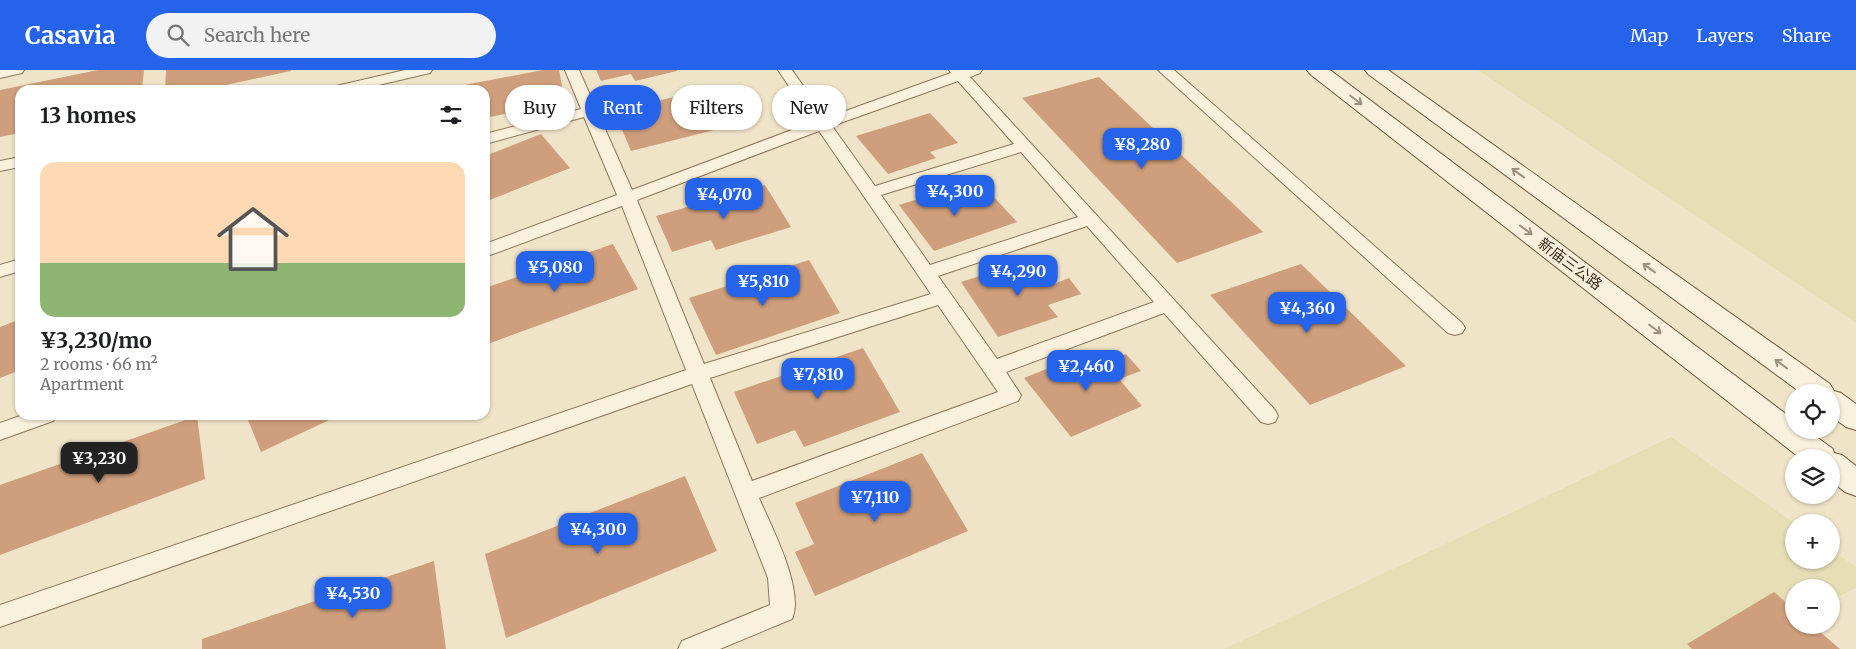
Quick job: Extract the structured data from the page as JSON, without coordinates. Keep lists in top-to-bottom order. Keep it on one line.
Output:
{"streets":{"main road":["新庙三公路"]},"page":{"header":"Casavia","search":"Search here","nav":["Map","Layers","Share"],"chip":["Buy","Rent","Filters","New"],"heading":"13 homes","price":["¥8,280","¥4,300","¥4,070","¥5,080","¥4,290","¥5,810","¥4,360","¥2,460","¥7,810","¥3,230","¥7,110","¥4,300","¥4,530"],"list":[{"name":"¥3,230/mo","note":"2 rooms · 66 m² · Apartment"}],"map_buttons":["+","−"]}}
